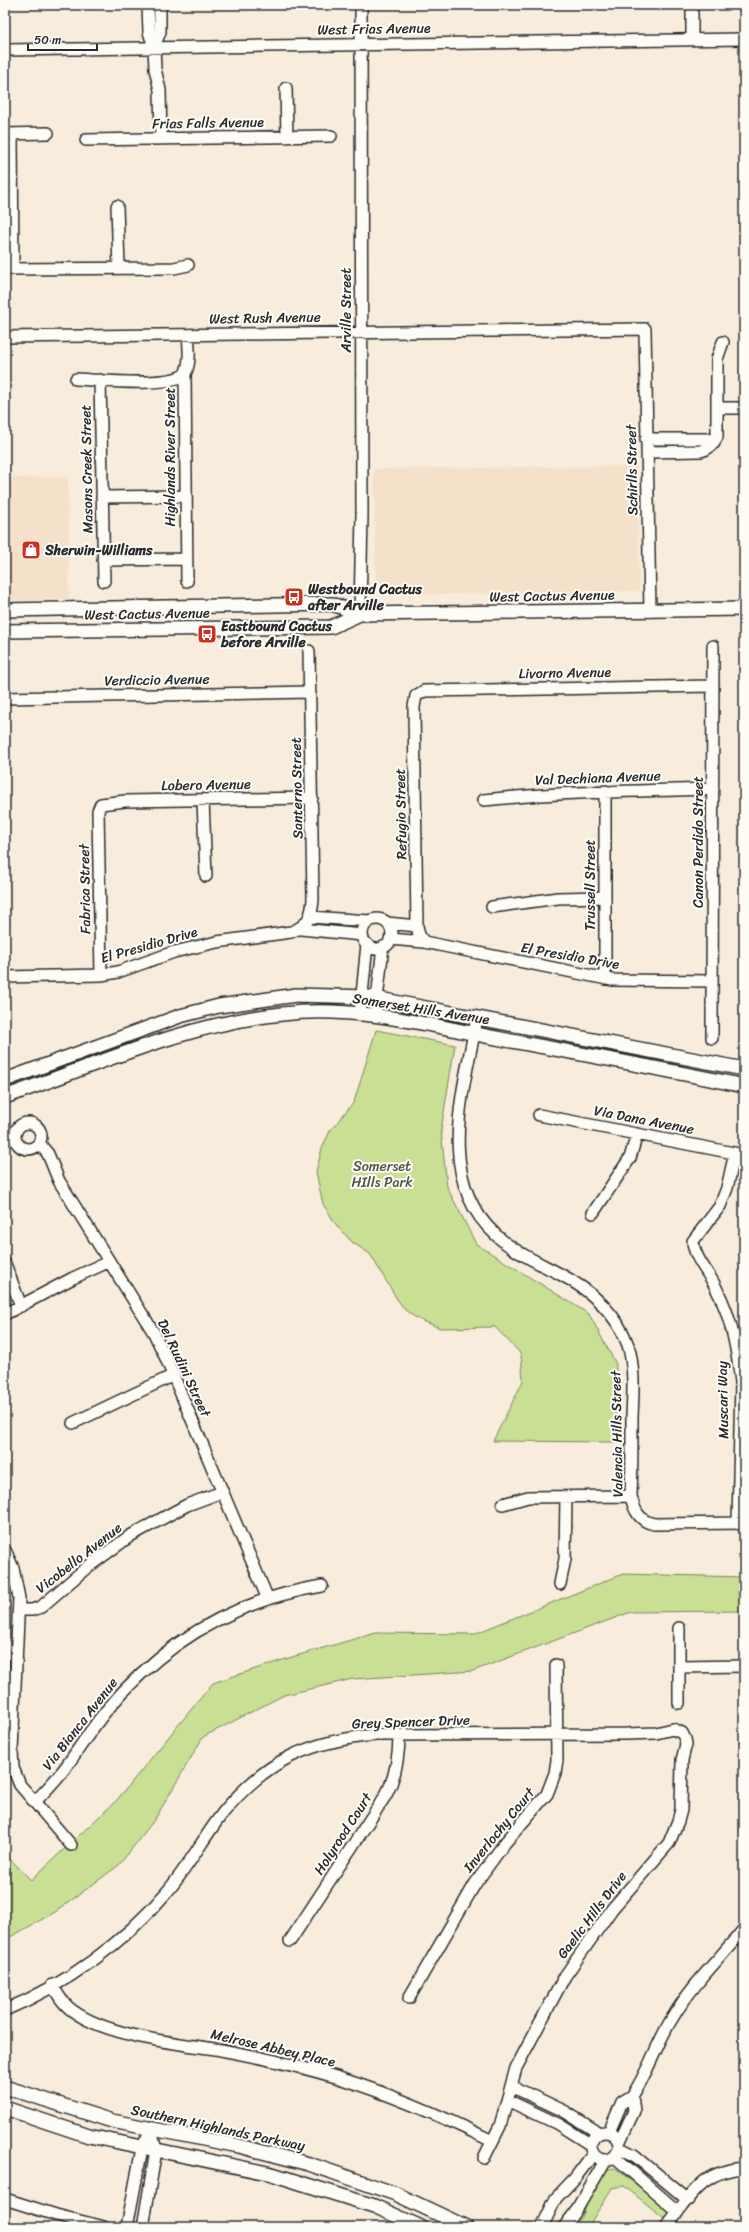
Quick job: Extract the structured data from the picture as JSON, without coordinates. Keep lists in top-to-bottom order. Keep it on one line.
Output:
{"streets":{"main road":["West Cactus Avenue","Somerset Hills Avenue","Southern Highlands Parkway"],"street":["West Frias Avenue","Frias Falls Avenue","Arville Street","West Rush Avenue","Highlands River Street","Masons Creek Street","Schirlls Street","Livorno Avenue","Verdiccio Avenue","Val Dechiana Avenue","Lobero Avenue","Santerno Street","Refugio Street","Canon Perdido Street","Trussell Street","Fabrica Street","El Presidio Drive","Via Dana Avenue","Del Rudini Street","Muscari Way","Valencia Hills Street","Vicobello Avenue","Grey Spencer Drive","Via Bianca Avenue","Inverlochy Court","Holyrood Court","Gaelic Hills Drive","Melrose Abbey Place"]},"crossings":[["West Frias Avenue","Arville Street"],["Arville Street","West Rush Avenue"],["Arville Street","West Cactus Avenue"],["West Rush Avenue","Highlands River Street"],["West Rush Avenue","Schirlls Street"],["Schirlls Street","West Cactus Avenue"],["Livorno Avenue","Refugio Street"],["Livorno Avenue","Canon Perdido Street"],["Verdiccio Avenue","Santerno Street"],["Val Dechiana Avenue","Canon Perdido Street"],["Val Dechiana Avenue","Trussell Street"],["Lobero Avenue","Santerno Street"],["Lobero Avenue","Fabrica Street"],["Santerno Street","El Presidio Drive"],["Refugio Street","El Presidio Drive"],["Canon Perdido Street","El Presidio Drive"],["Trussell Street","El Presidio Drive"],["Fabrica Street","El Presidio Drive"],["Somerset Hills Avenue","Valencia Hills Street"],["Via Dana Avenue","Muscari Way"],["Del Rudini Street","Vicobello Avenue"],["Del Rudini Street","Via Bianca Avenue"],["Muscari Way","Valencia Hills Street"],["Grey Spencer Drive","Inverlochy Court"],["Grey Spencer Drive","Holyrood Court"],["Grey Spencer Drive","Gaelic Hills Drive"],["Grey Spencer Drive","Melrose Abbey Place"],["Gaelic Hills Drive","Melrose Abbey Place"]],"parks":["Somerset HIlls Park"],"places":{"shop":["Sherwin-Williams"],"bus stop":["Westbound Cactus after Arville","Eastbound Cactus before Arville"]},"scale_bar":"50 m"}
